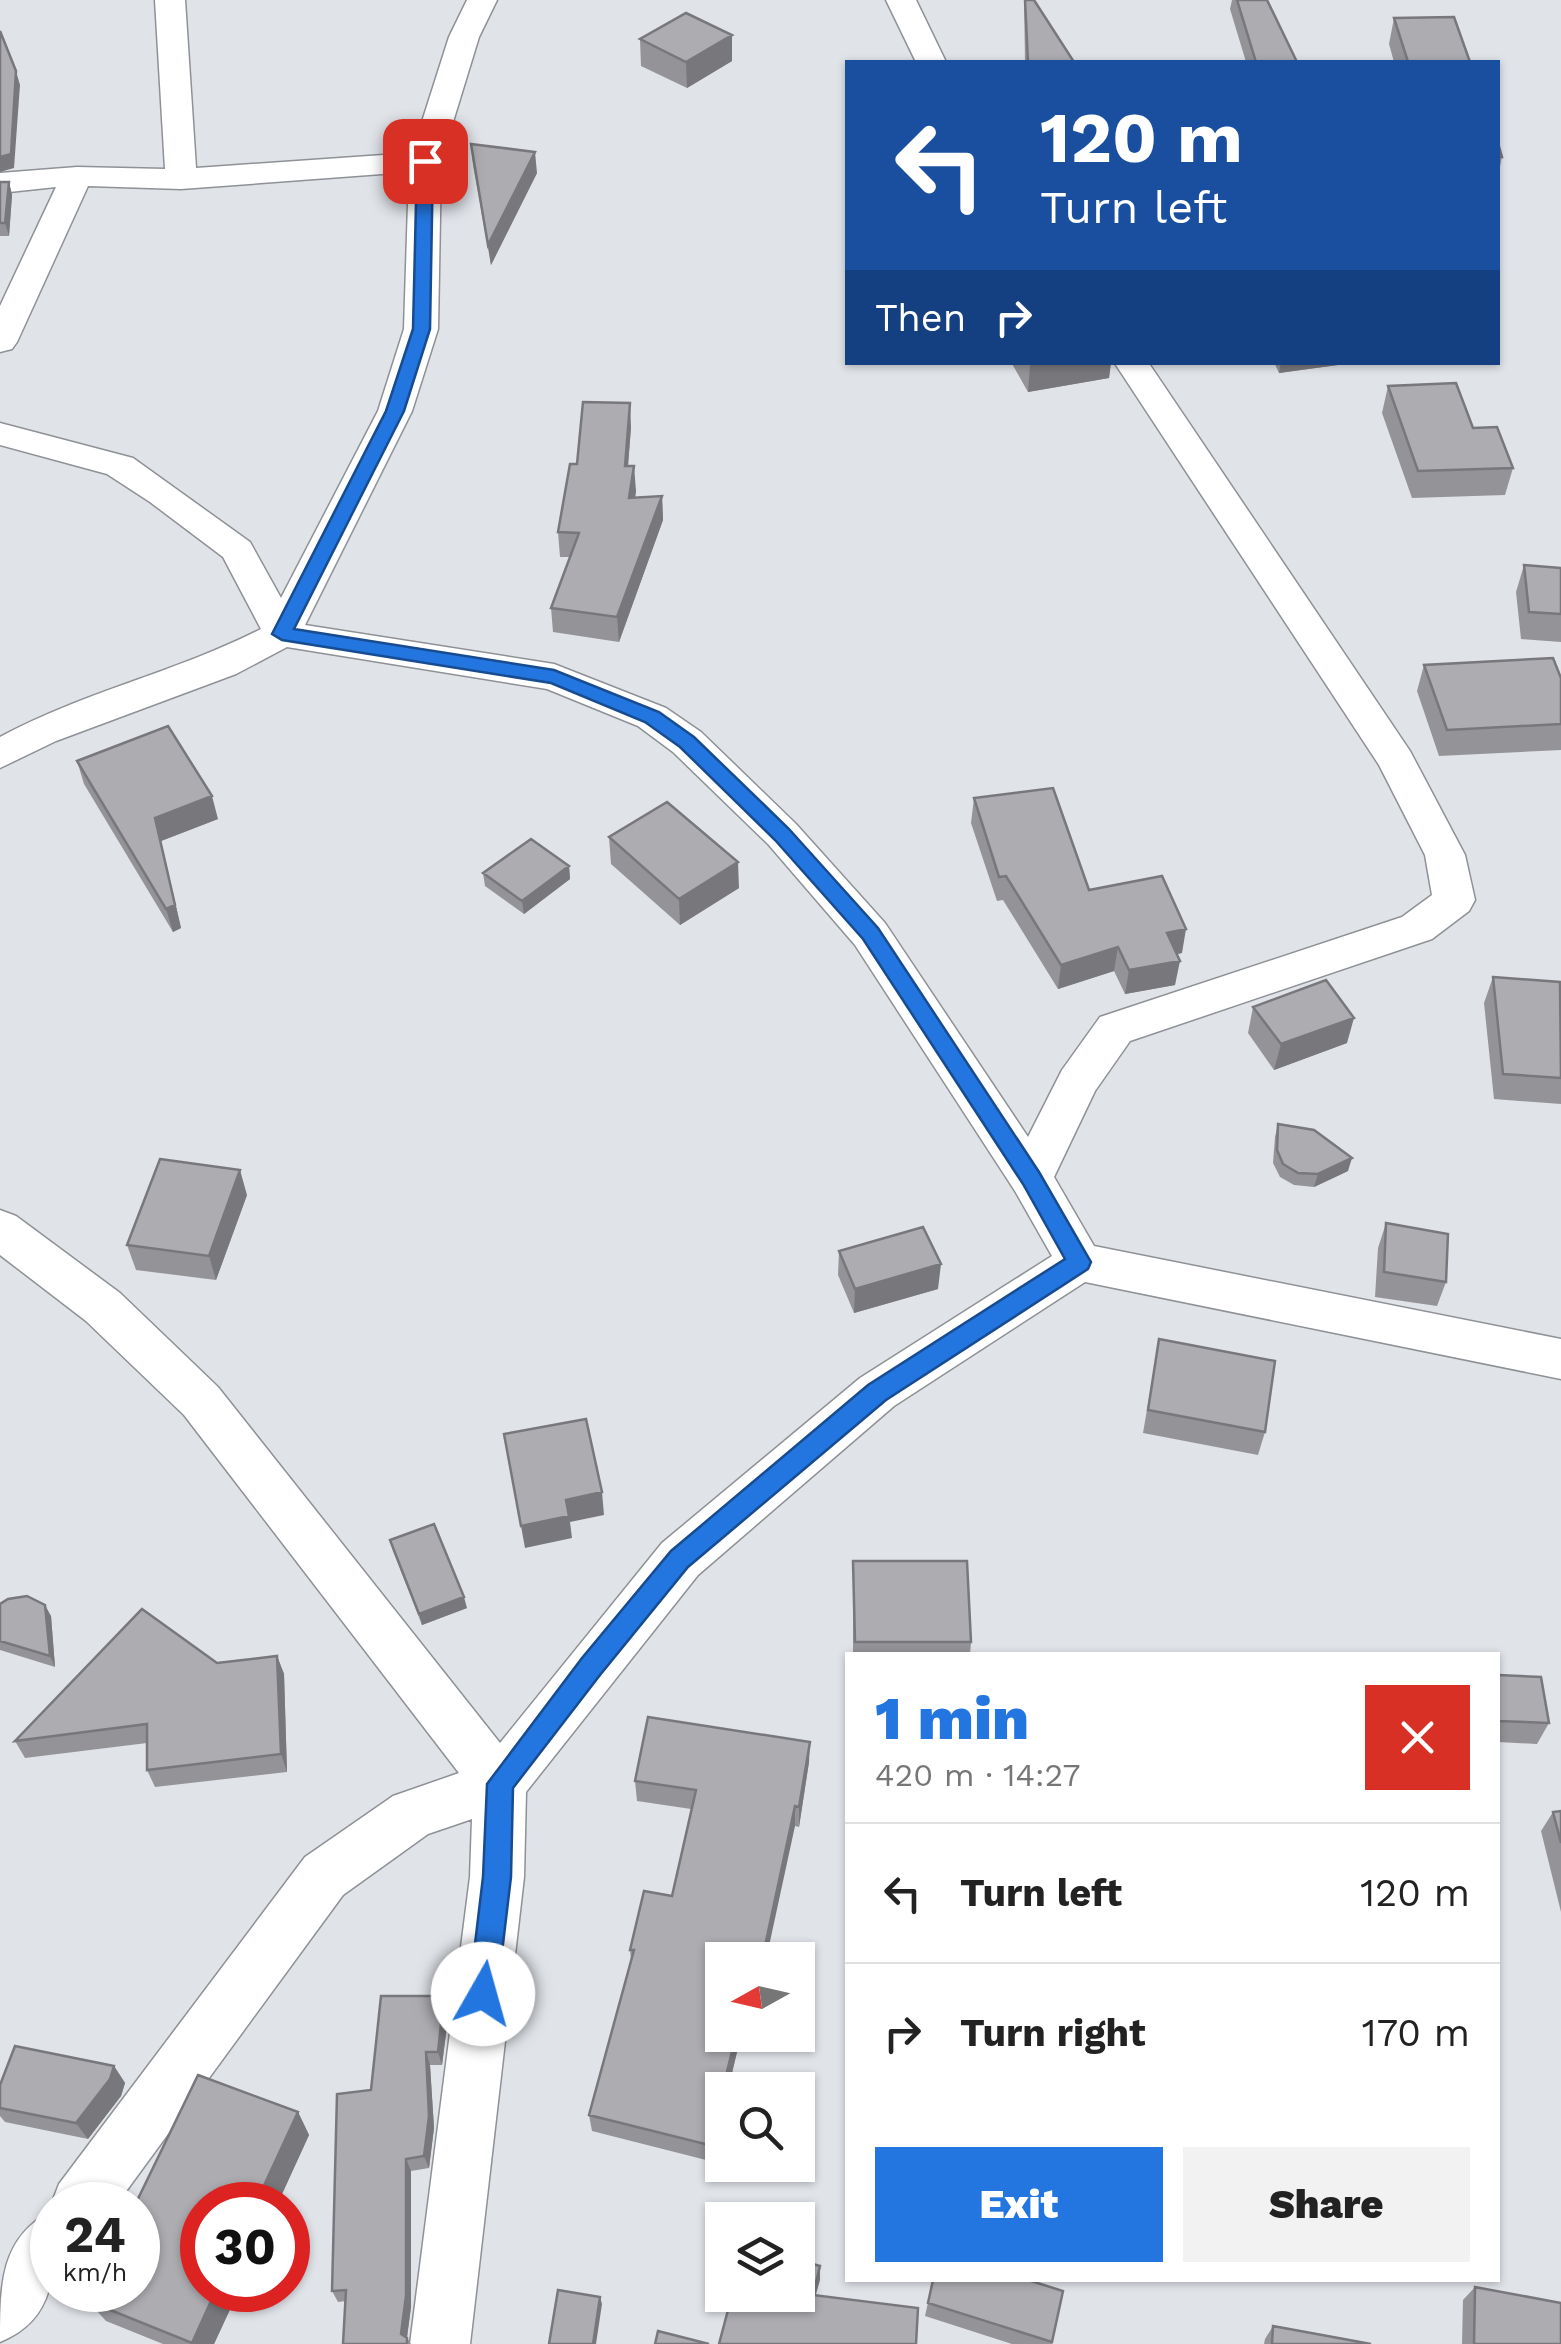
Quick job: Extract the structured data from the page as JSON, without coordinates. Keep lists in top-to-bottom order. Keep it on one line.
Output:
{"north":"left","page":{"turn":["120 m","Turn left"],"then":"Then","heading":["1 min","420 m · 14:27"],"list":[{"name":"Turn left","value":"120 m"},{"name":"Turn right","value":"170 m"}],"buttons":["Exit","Share"],"speed":"24 km/h","limit":"30"}}
